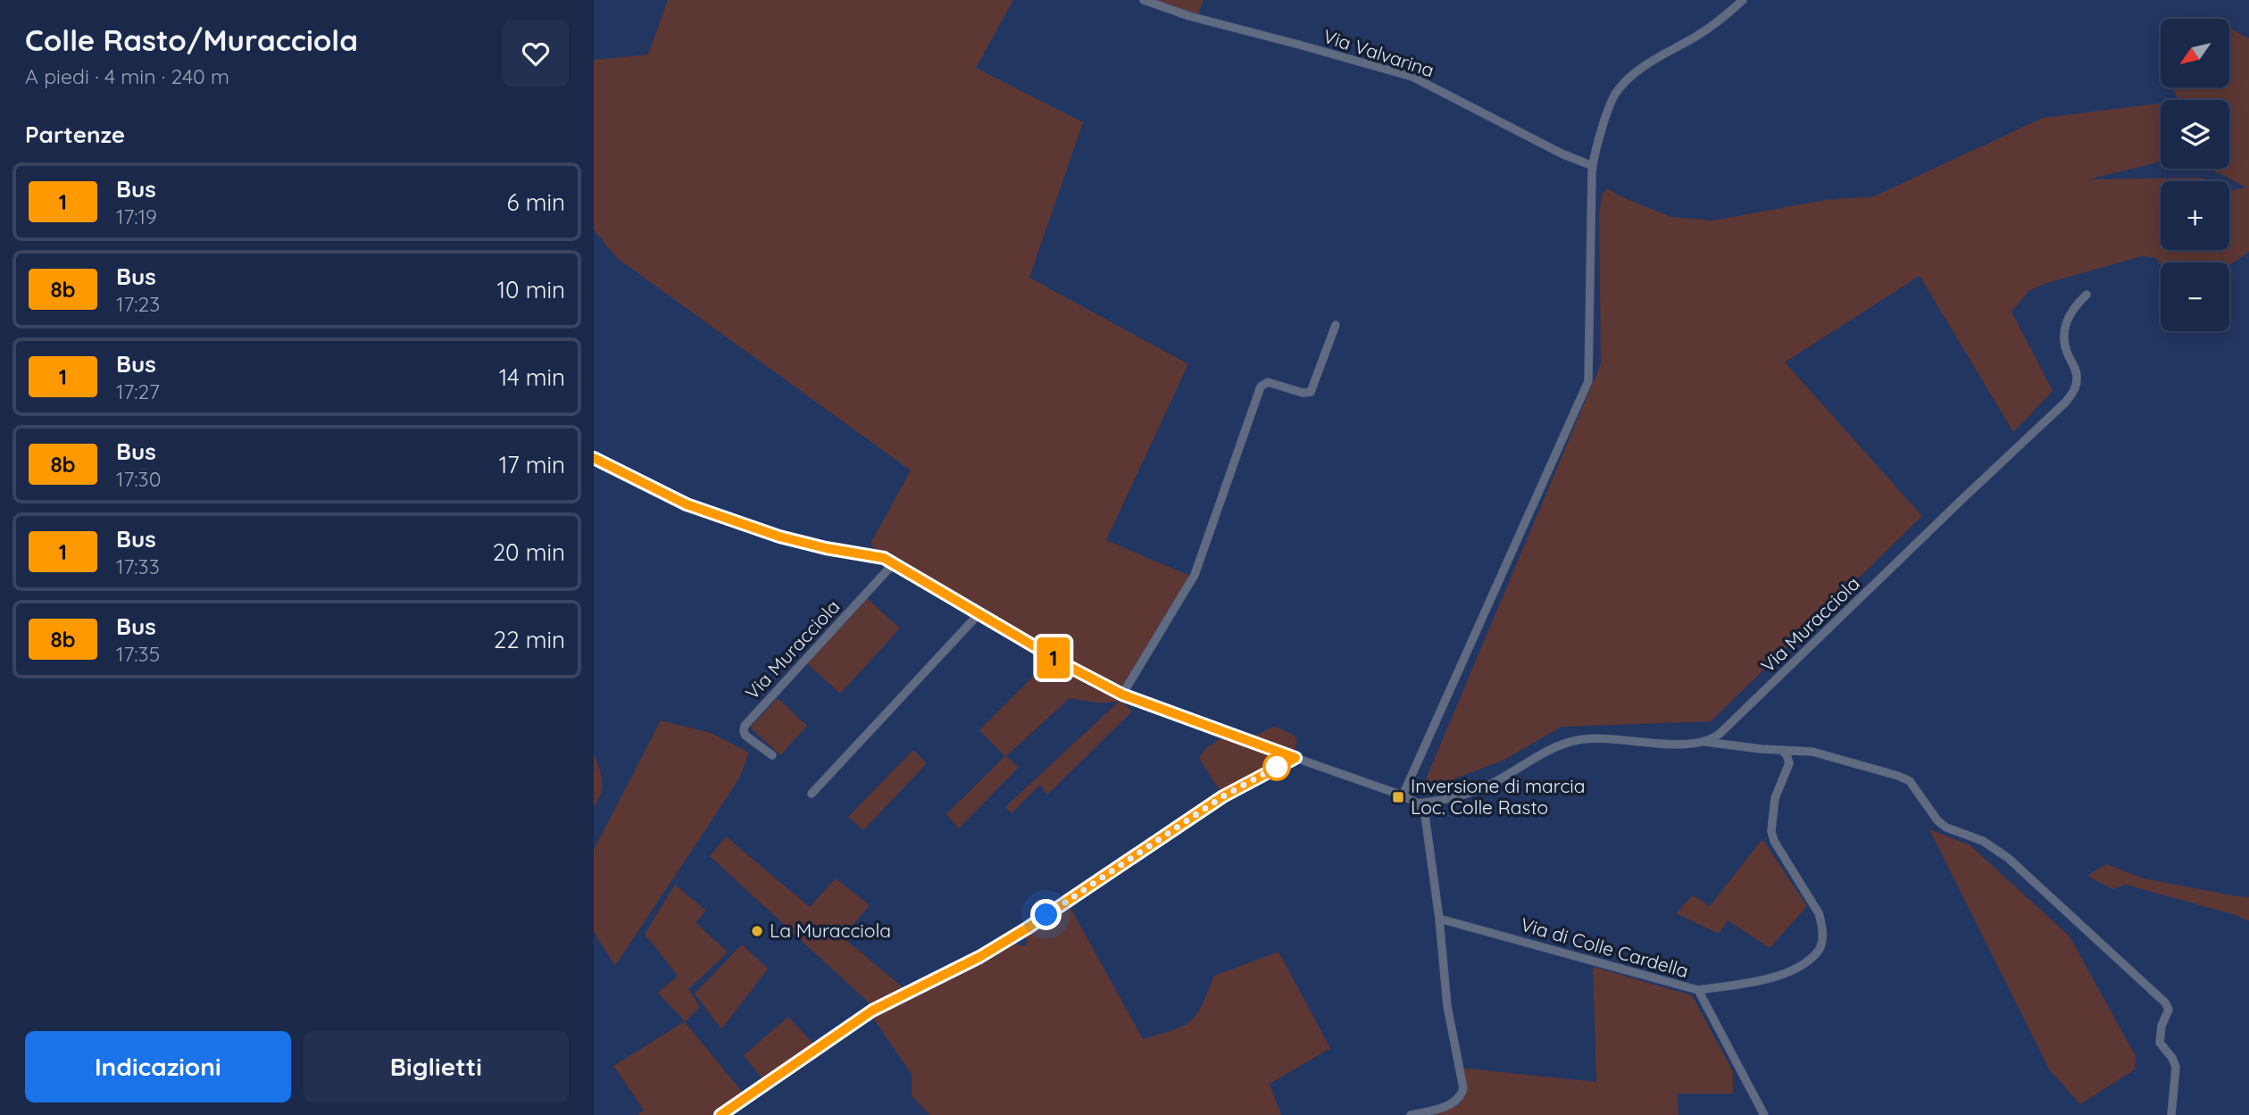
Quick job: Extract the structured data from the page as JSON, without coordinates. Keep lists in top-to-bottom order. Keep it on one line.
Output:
{"streets":{"street":["Via Valvarina","Via Muracciola","Via di Colle Cardella"]},"places":{"transit":["Inversione di marcia Loc. Colle Rasto"],"other":["La Muracciola"]},"lines":["bus line 1"],"north":"bottom left","page":{"heading":[["Colle Rasto/Muracciola","A piedi · 4 min · 240 m"],"Partenze"],"on_map":"1","map_buttons":["+","−"],"list":[{"mark":"1","name":"Bus","note":"17:19","value":"6 min"},{"mark":"8b","name":"Bus","note":"17:23","value":"10 min"},{"mark":"1","name":"Bus","note":"17:27","value":"14 min"},{"mark":"8b","name":"Bus","note":"17:30","value":"17 min"},{"mark":"1","name":"Bus","note":"17:33","value":"20 min"},{"mark":"8b","name":"Bus","note":"17:35","value":"22 min"}],"buttons":["Indicazioni","Biglietti"]}}
